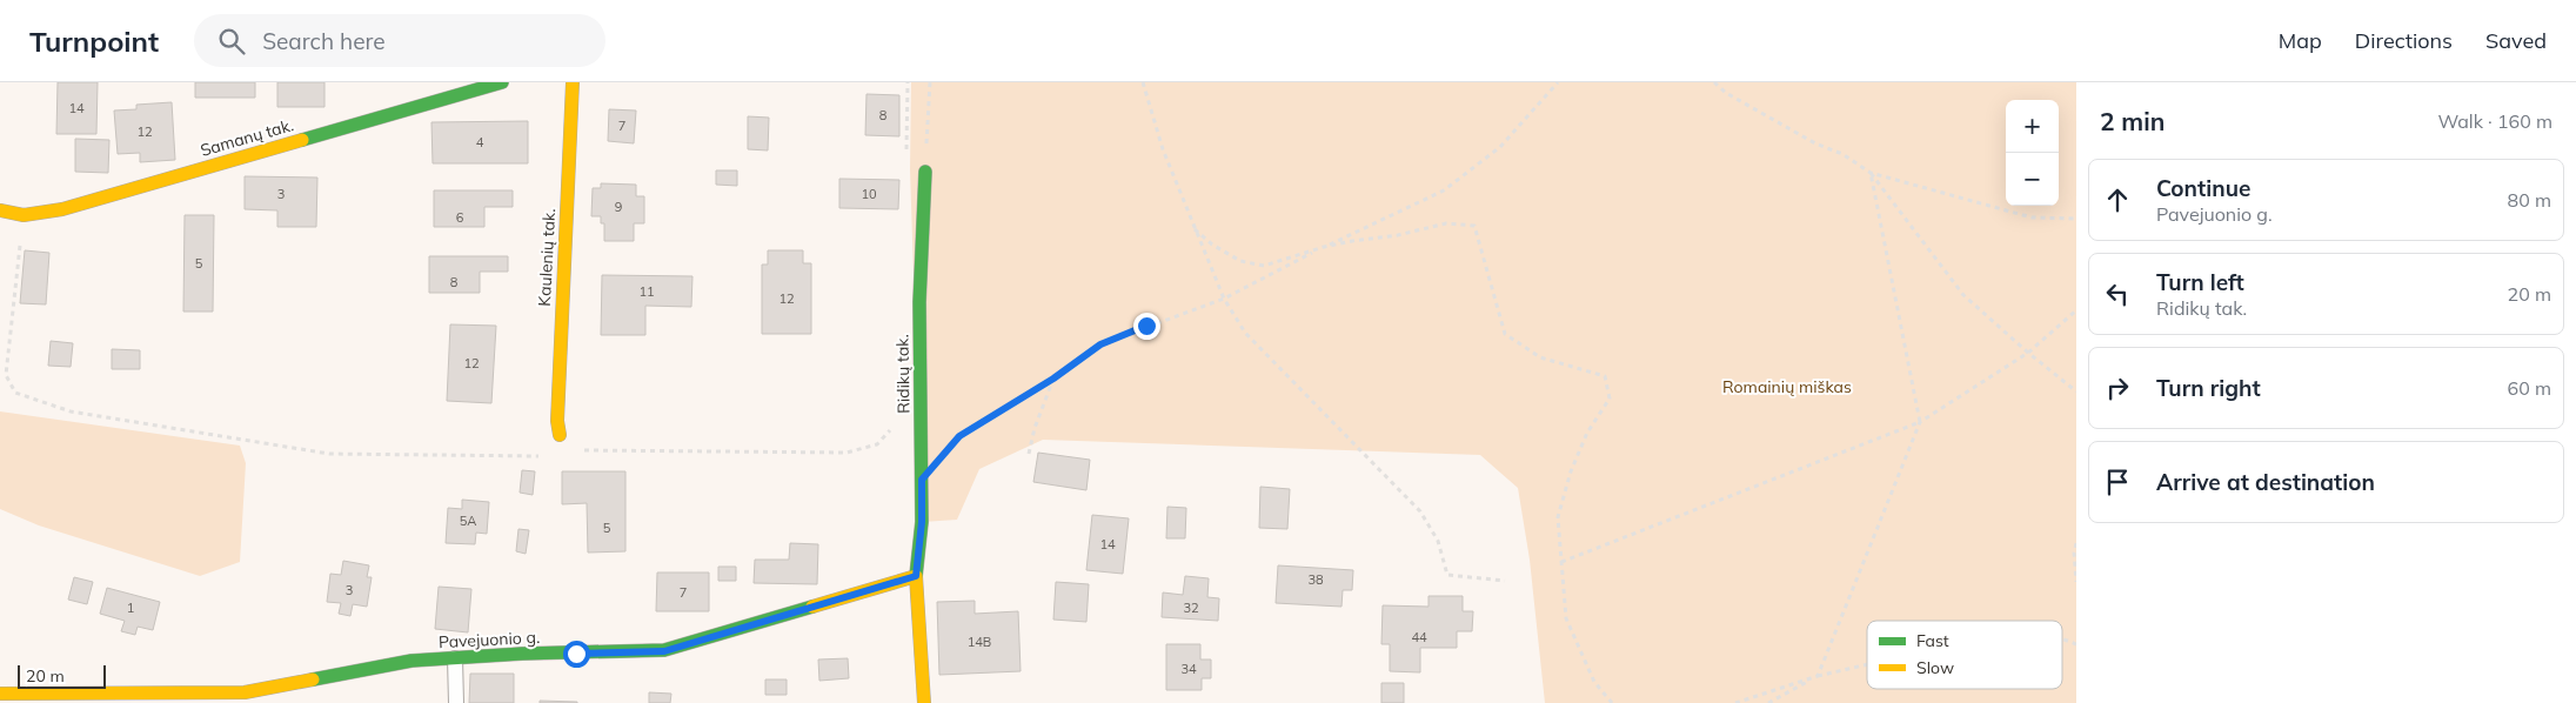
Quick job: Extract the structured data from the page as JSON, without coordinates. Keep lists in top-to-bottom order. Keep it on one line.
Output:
{"streets":{"street":["Samanų tak.","Kaulenių tak.","Ridikų tak.","Pavejuonio g."]},"crossings":[["Ridikų tak.","Pavejuonio g."]],"parks":["Romainių miškas"],"house_numbers":["14","8","7","12","4","3","10","9","6","5","8","11","12","12","5A","5","14","38","3","7","1","32","44","14B","34"],"legend":["Fast","Slow"],"scale_bar":"20 m","page":{"header":"Turnpoint","search":"Search here","nav":["Map","Directions","Saved"],"heading":["2 min","Walk · 160 m"],"map_buttons":["+","−"],"list":[["Continue","Pavejuonio g.","80 m"],["Turn left","Ridikų tak.","20 m"],["Turn right","60 m"],"Arrive at destination"],"scale":"20 m"}}
